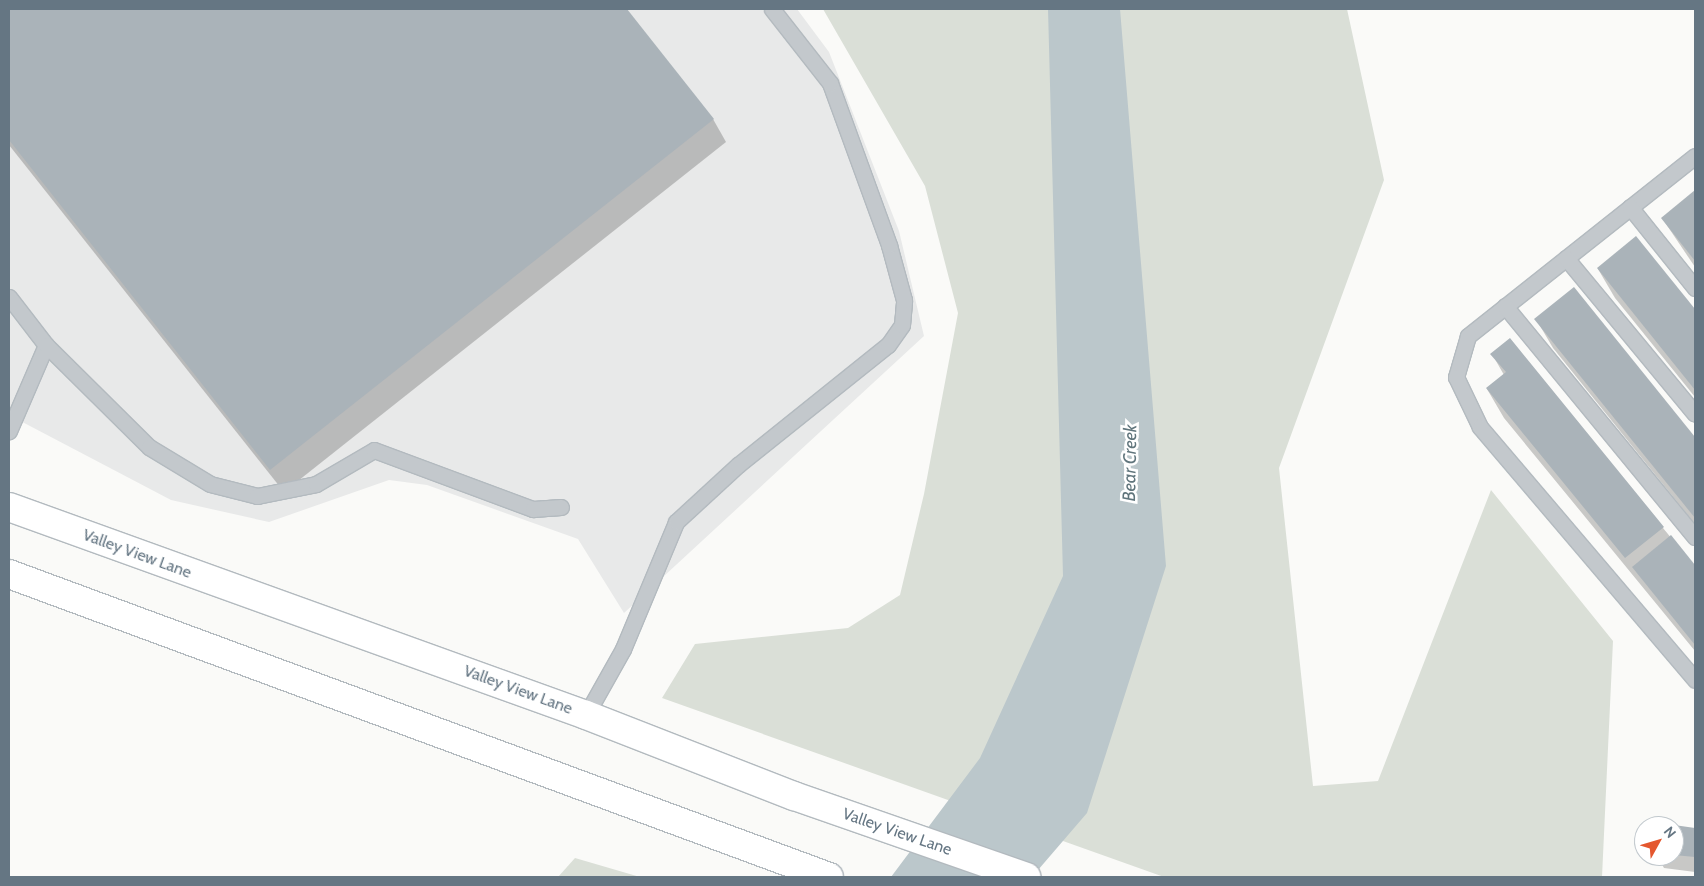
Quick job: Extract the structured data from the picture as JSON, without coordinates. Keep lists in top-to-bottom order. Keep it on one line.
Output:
{"streets":{"main road":["Valley View Lane"]},"water":["Bear Creek"],"north":"top right"}
